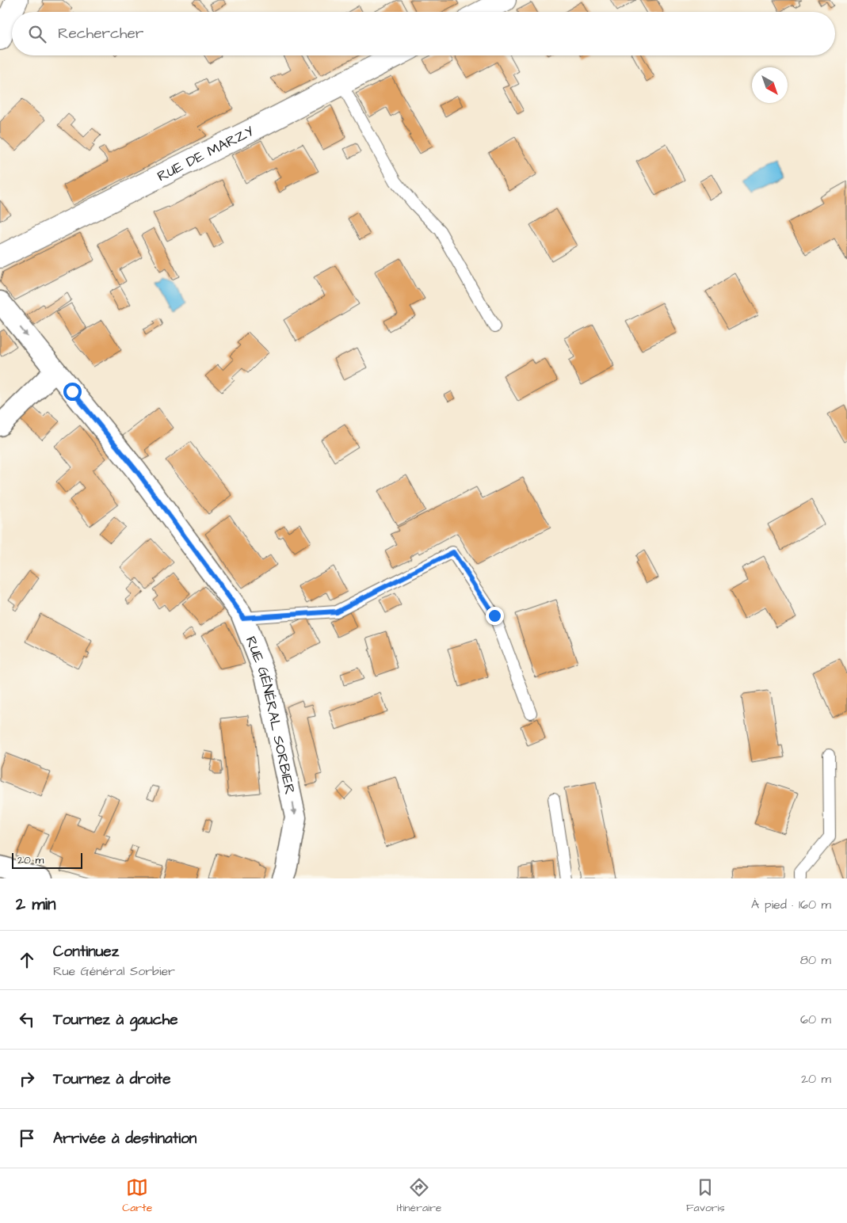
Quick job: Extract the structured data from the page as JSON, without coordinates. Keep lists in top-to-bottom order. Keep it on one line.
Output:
{"streets":{"main road":["RUE DE MARZY"],"street":["RUE GÉNÉRAL SORBIER"]},"one_way":["RUE GÉNÉRAL SORBIER"],"scale_bar":"20 m","north":"bottom right","page":{"search":"Rechercher","scale":"20 m","heading":["2 min","À pied · 160 m"],"list":[["Continuez","Rue Général Sorbier","80 m"],["Tournez à gauche","60 m"],["Tournez à droite","20 m"],"Arrivée à destination"],"nav":["Carte","Itinéraire","Favoris"]}}
